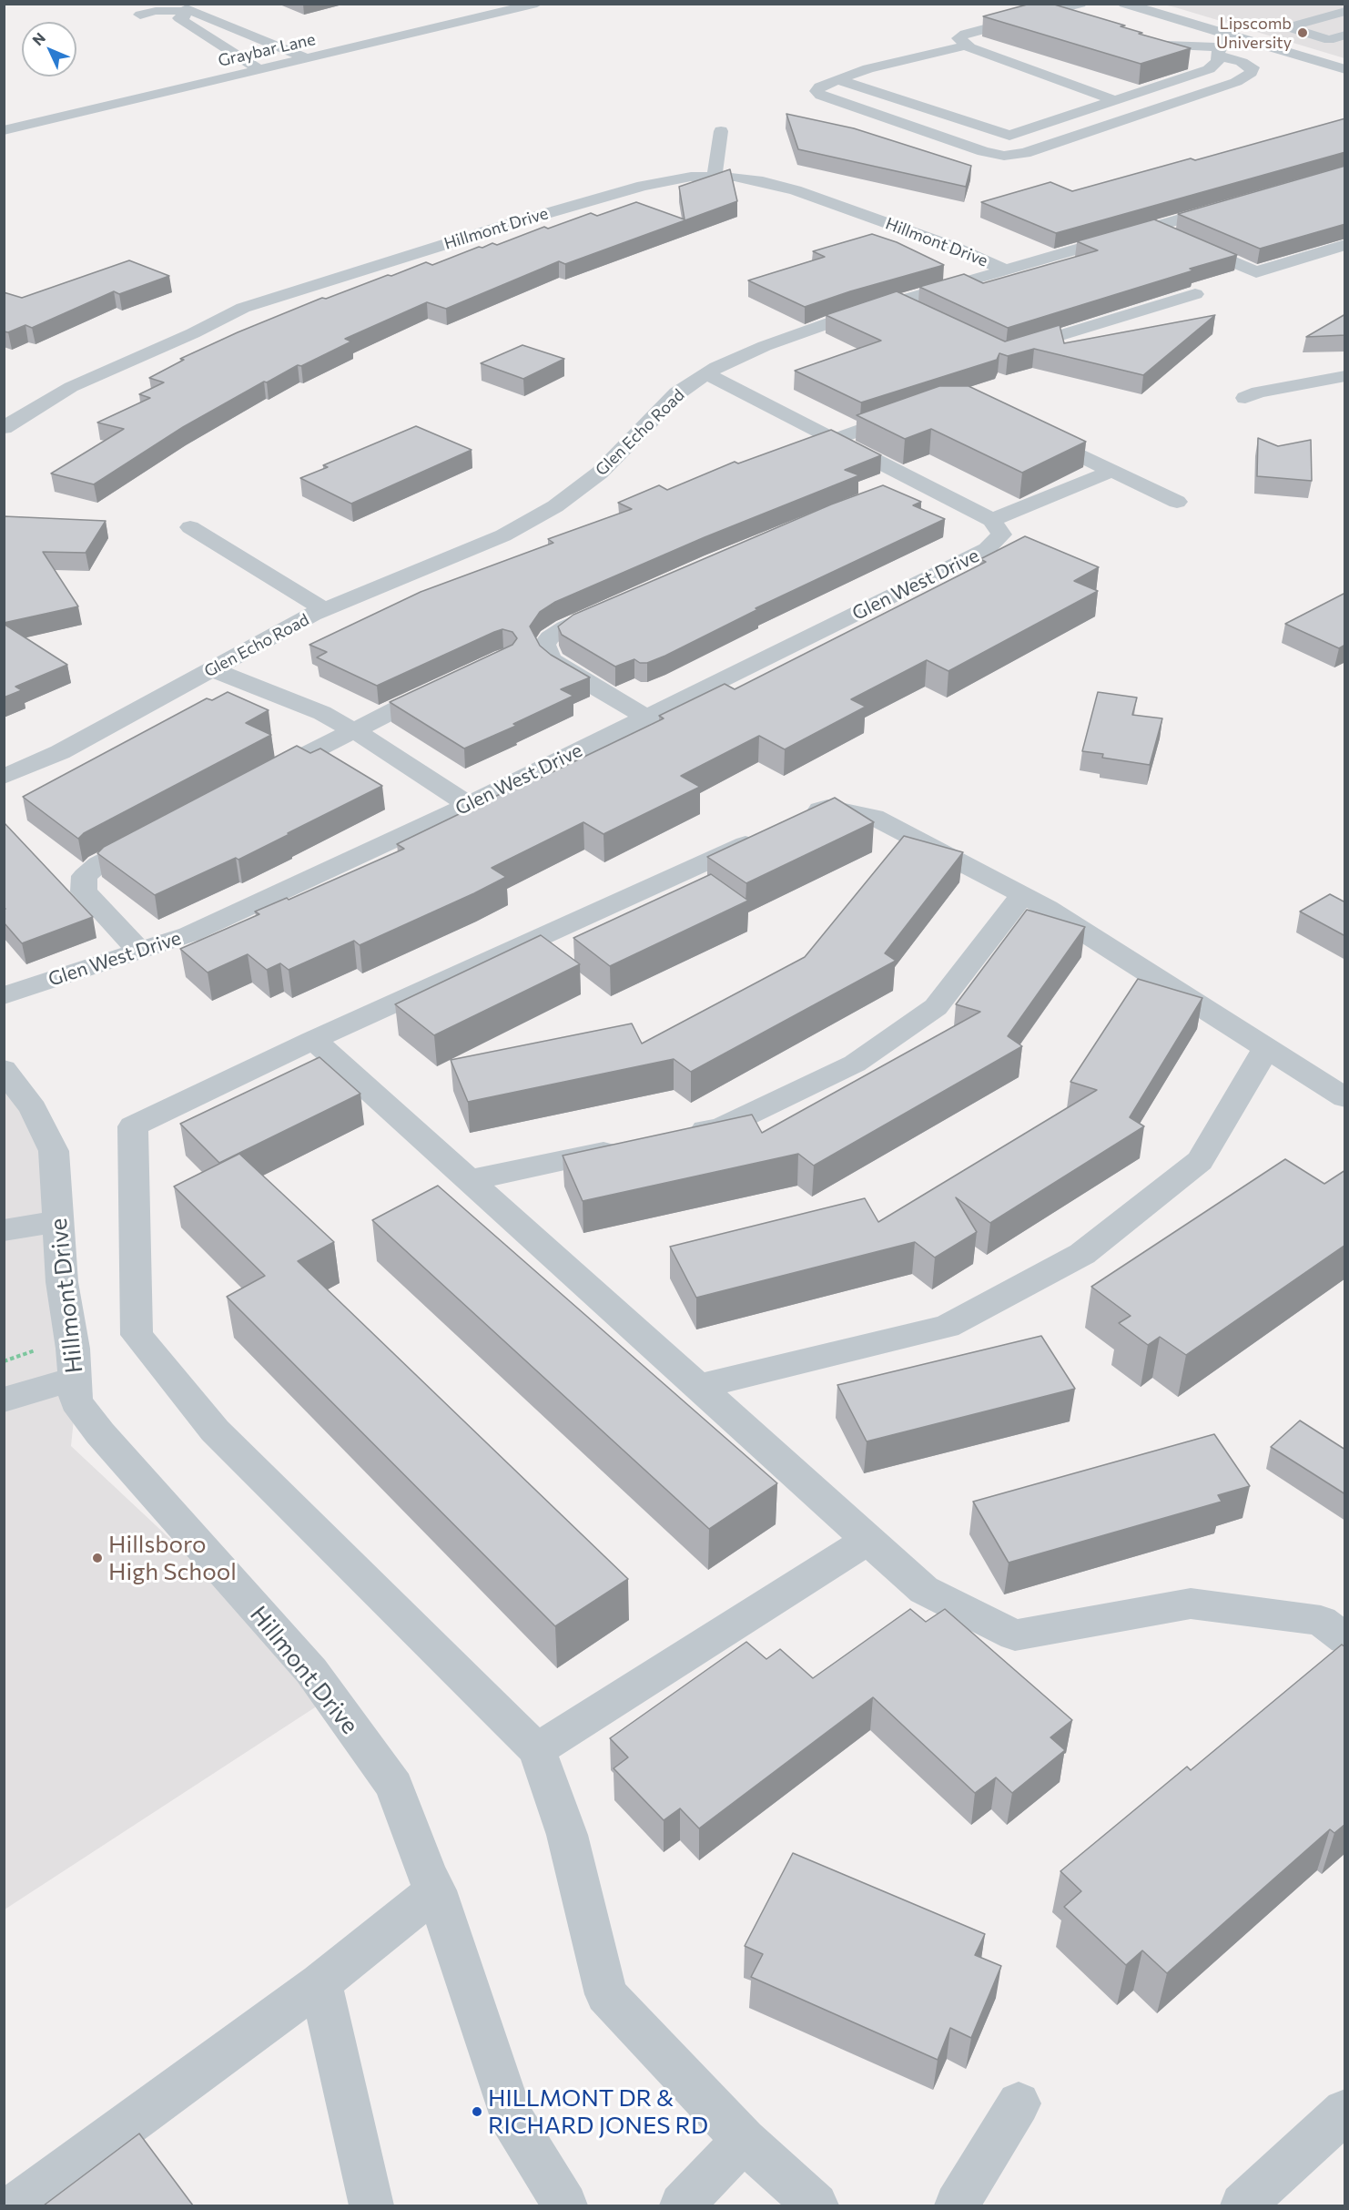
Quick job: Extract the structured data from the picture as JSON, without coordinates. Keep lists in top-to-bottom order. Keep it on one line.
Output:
{"streets":{"street":["Graybar Lane","Hillmont Drive","Glen Echo Road","Glen West Drive"]},"crossings":[["Hillmont Drive","Glen Echo Road"]],"places":["Lipscomb University","Hillsboro High School","HILLMONT DR & RICHARD JONES RD"],"north":"top left"}
